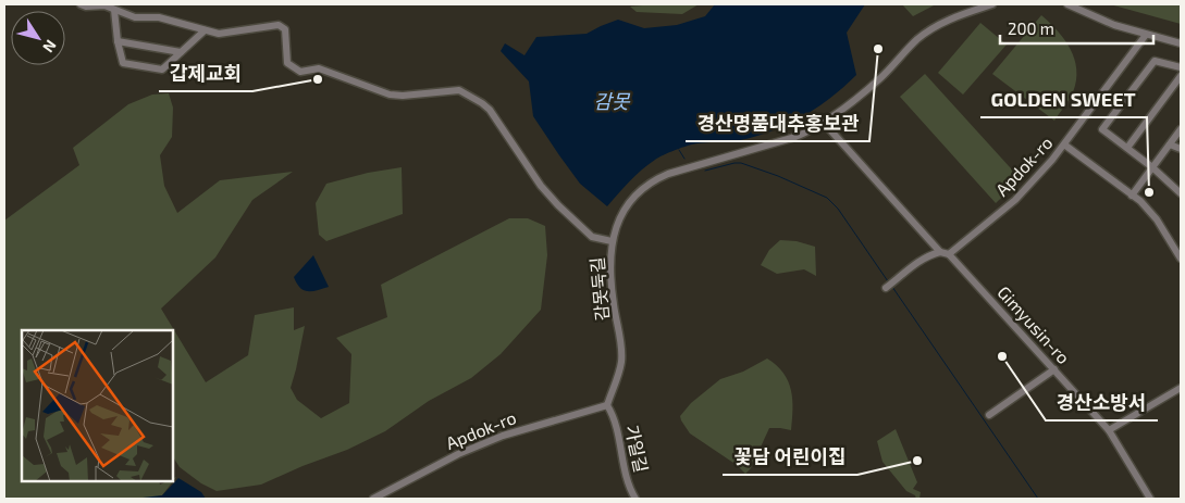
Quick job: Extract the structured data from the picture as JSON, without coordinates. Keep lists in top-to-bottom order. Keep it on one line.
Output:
{"streets":{"street":["Apdok-ro","감못둑길","Gimyusin-ro","가일길"]},"crossings":[["Apdok-ro","감못둑길"],["Apdok-ro","Gimyusin-ro"],["Apdok-ro","가일길"],["감못둑길","가일길"]],"water":["감못"],"places":["경산명품대추홍보관","갑제교회","GOLDEN SWEET","경산소방서","꽃담 어린이집"],"scale_bar":"200 m","north":"bottom right"}
